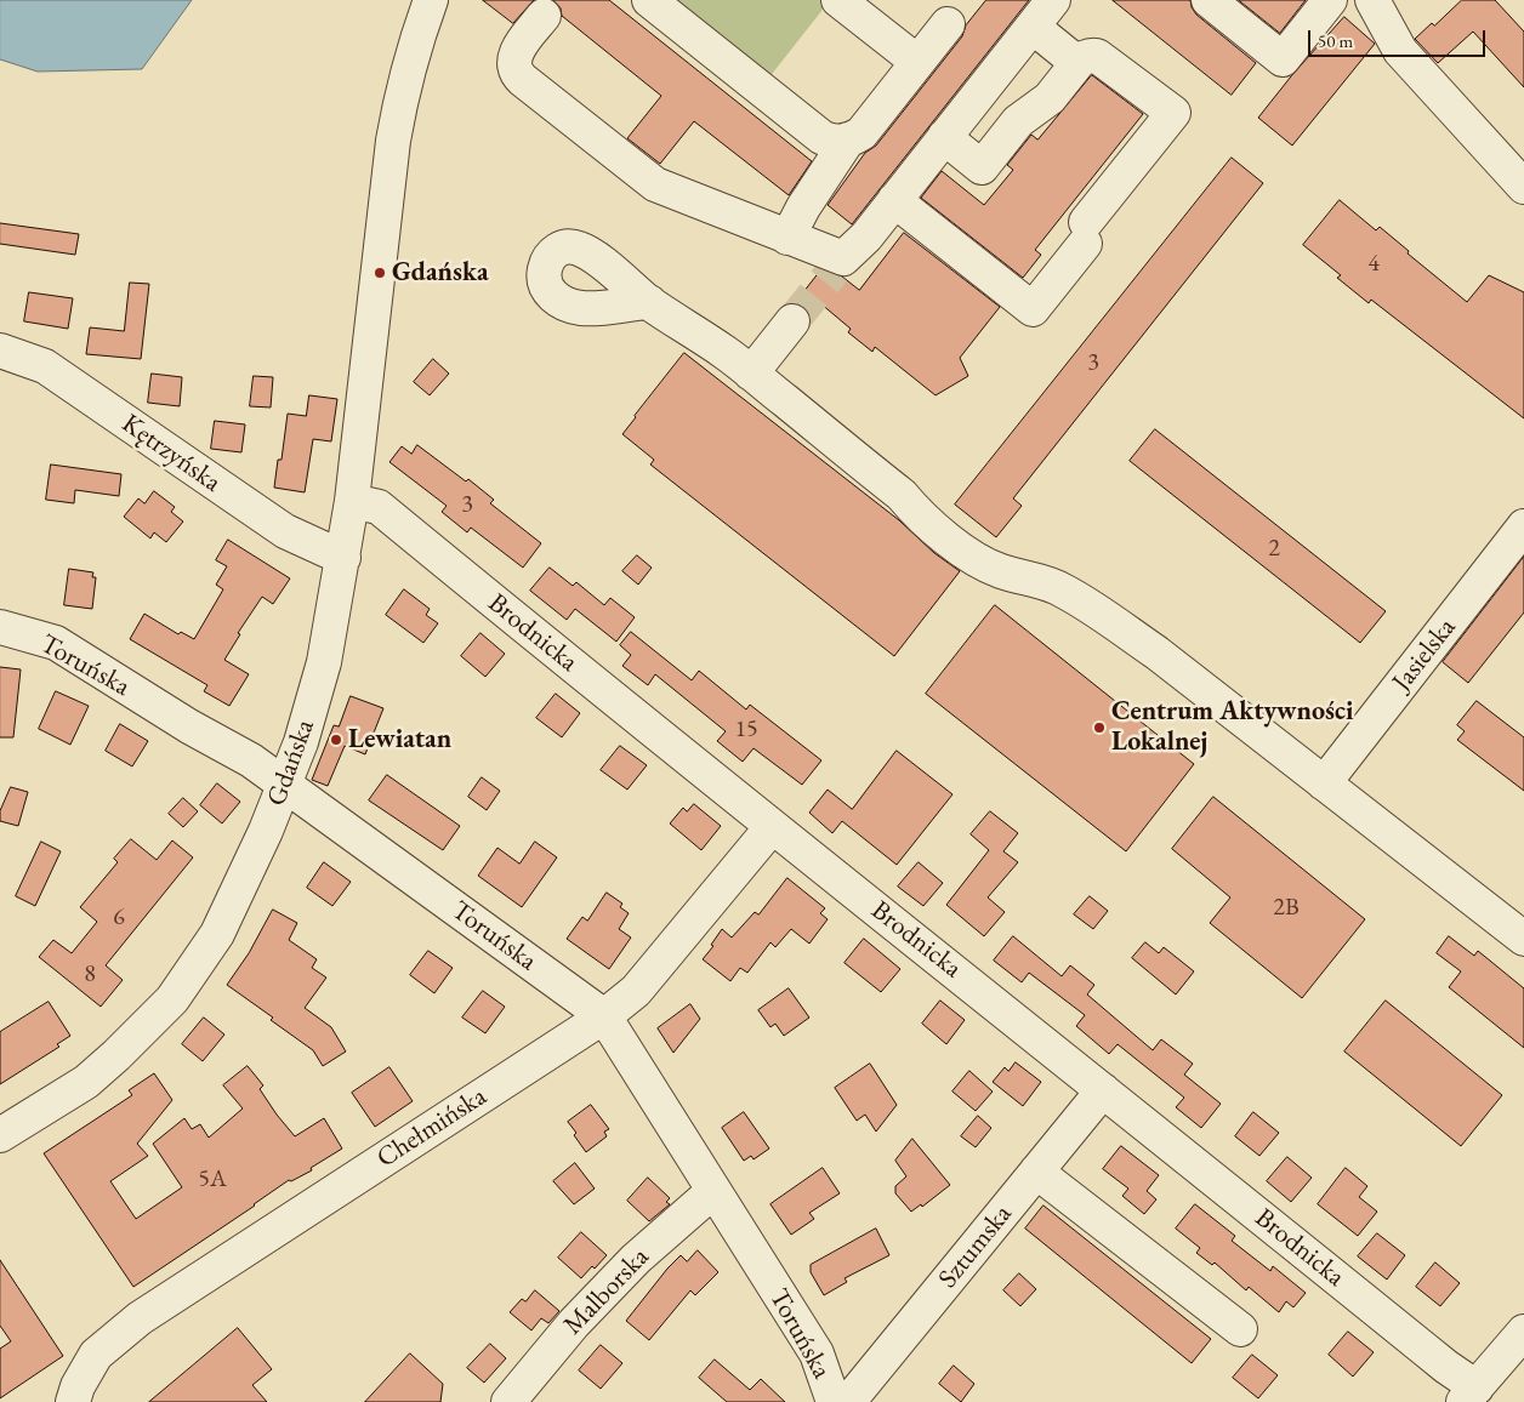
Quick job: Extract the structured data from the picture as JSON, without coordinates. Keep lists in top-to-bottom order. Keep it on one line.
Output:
{"streets":{"street":["Kętrzyńska","Brodnicka","Jasielska","Toruńska","Gdańska","Chełmińska","Sztumska","Malborska"]},"crossings":[["Kętrzyńska","Gdańska"],["Brodnicka","Gdańska"],["Brodnicka","Chełmińska"],["Brodnicka","Sztumska"],["Toruńska","Gdańska"],["Toruńska","Chełmińska"],["Toruńska","Malborska"]],"places":["Gdańska","Centrum Aktywności Lokalnej","Lewiatan"],"house_numbers":["4","3","3","2","15","2B","6","8","5A"],"scale_bar":"50 m"}
